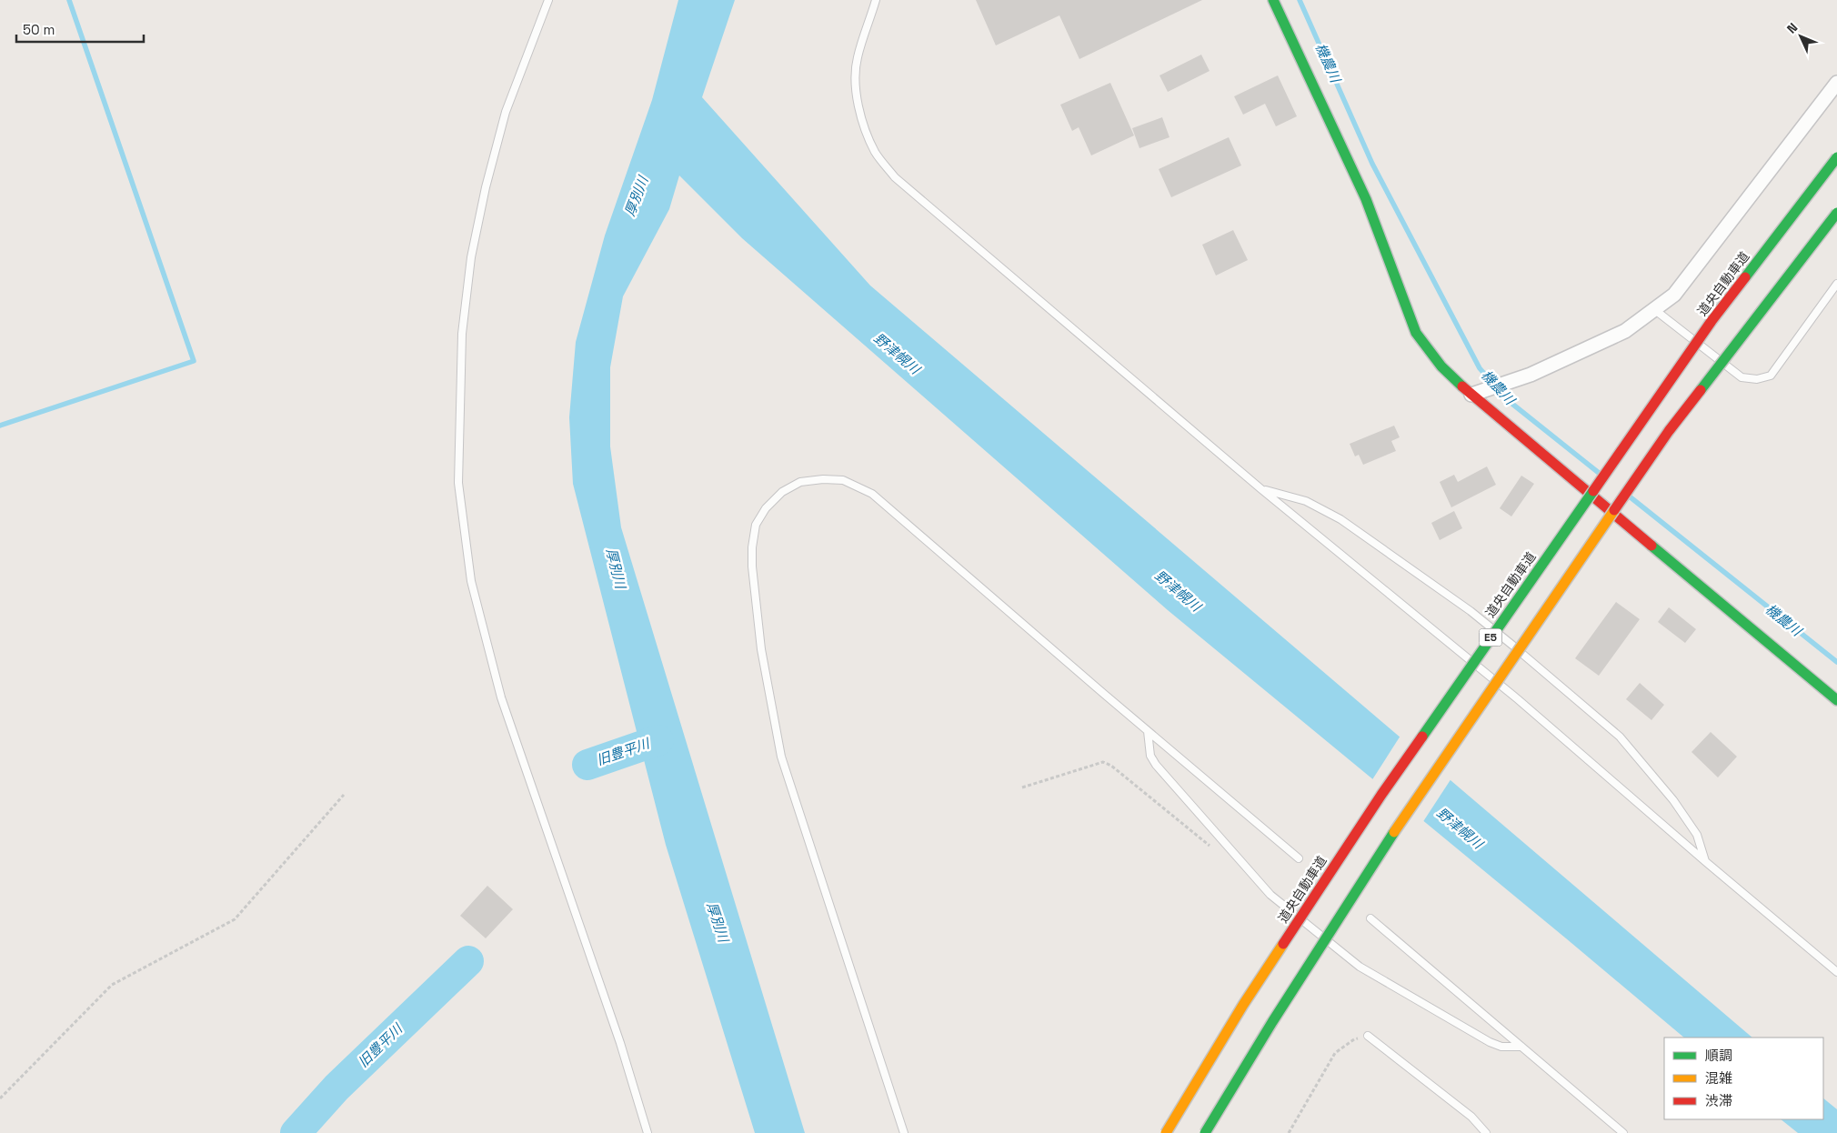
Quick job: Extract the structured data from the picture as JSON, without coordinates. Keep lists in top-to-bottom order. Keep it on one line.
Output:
{"streets":{"main road":["道央自動車道","E5"]},"water":["機農川","厚別川","野津幌川","旧豊平川"],"legend":["順調","混雑","渋滞"],"scale_bar":"50 m","north":"top left"}
